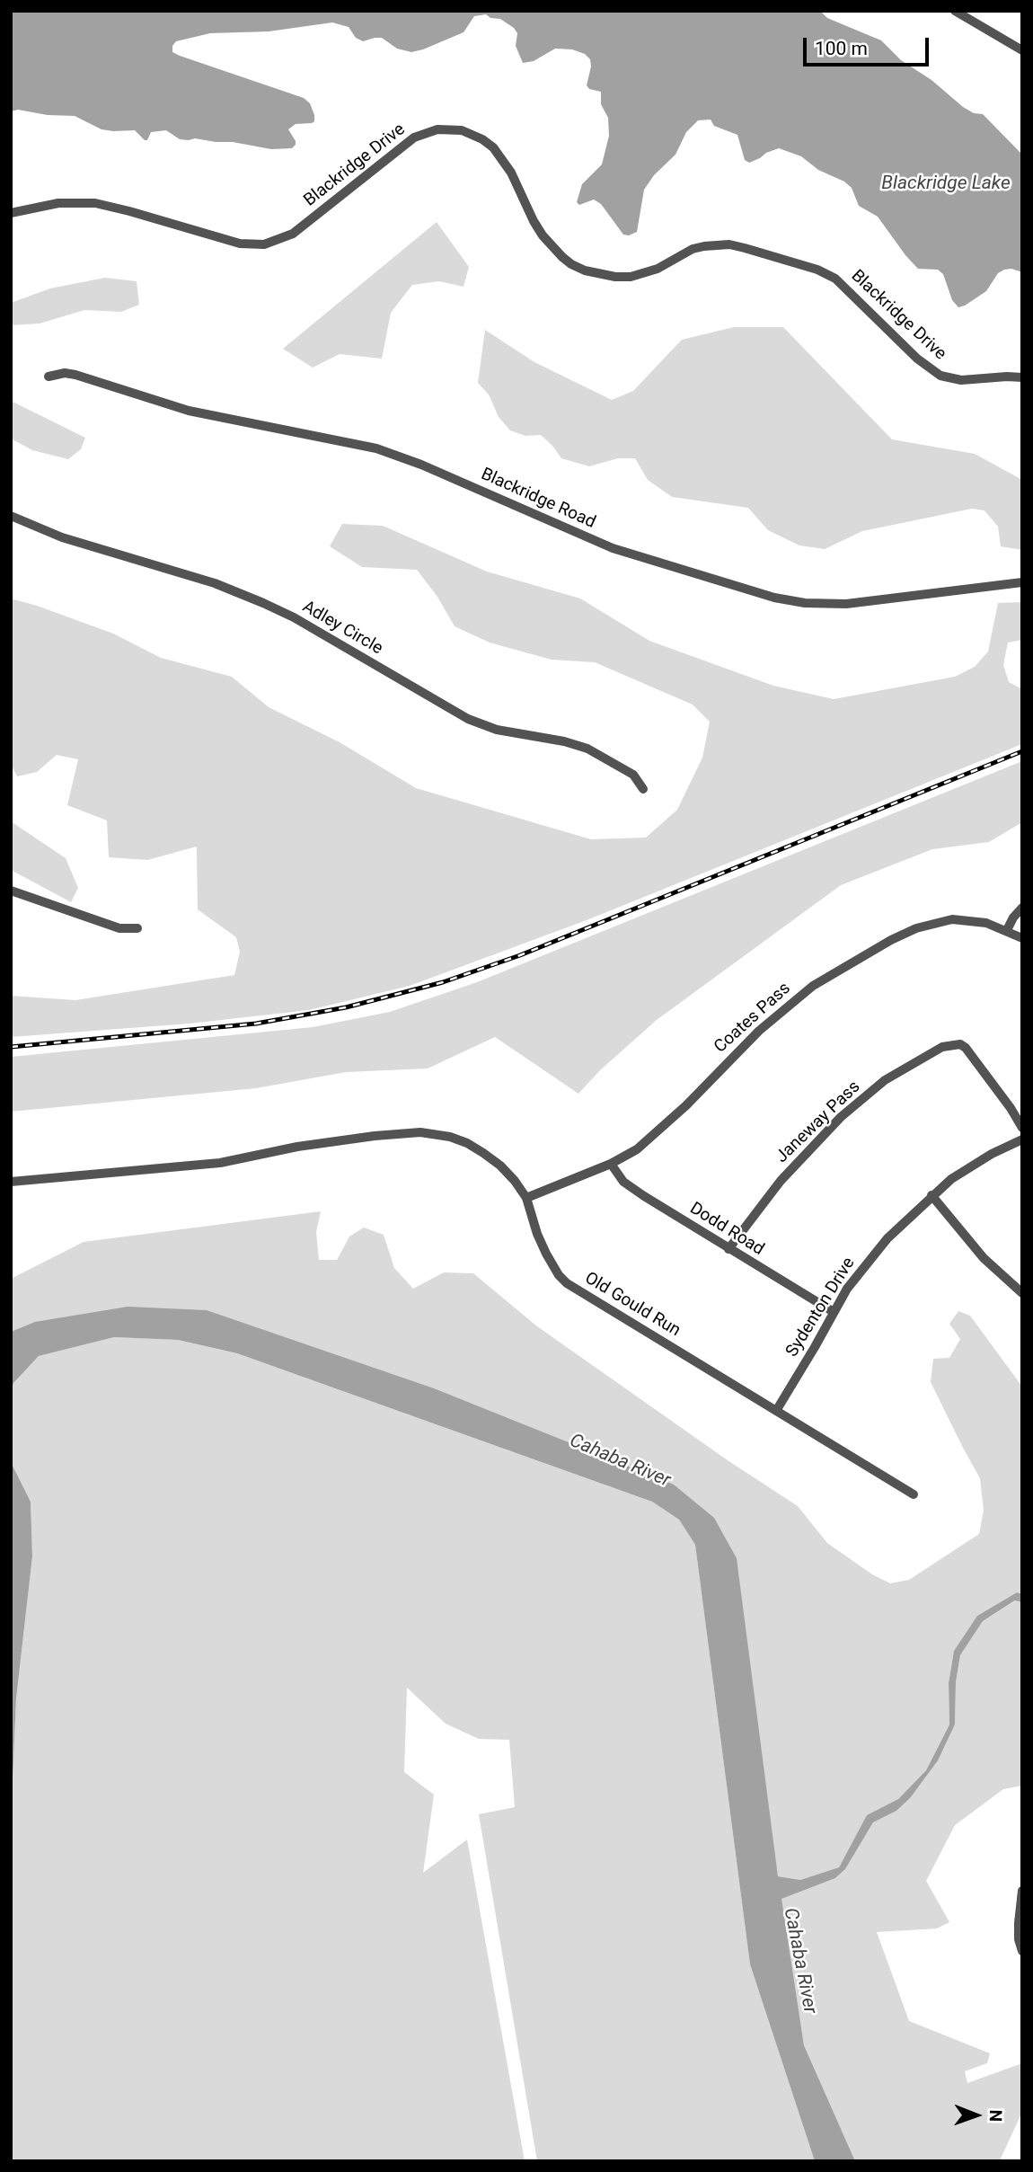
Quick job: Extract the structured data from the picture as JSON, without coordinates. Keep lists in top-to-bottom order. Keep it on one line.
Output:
{"streets":{"street":["Blackridge Drive","Blackridge Road","Adley Circle","Coates Pass","Janeway Pass","Dodd Road","Old Gould Run","Sydenton Drive"]},"crossings":[["Coates Pass","Dodd Road"],["Coates Pass","Old Gould Run"],["Janeway Pass","Dodd Road"],["Dodd Road","Sydenton Drive"],["Old Gould Run","Sydenton Drive"]],"water":["Blackridge Lake","Cahaba River"],"scale_bar":"100 m","north":"right"}
